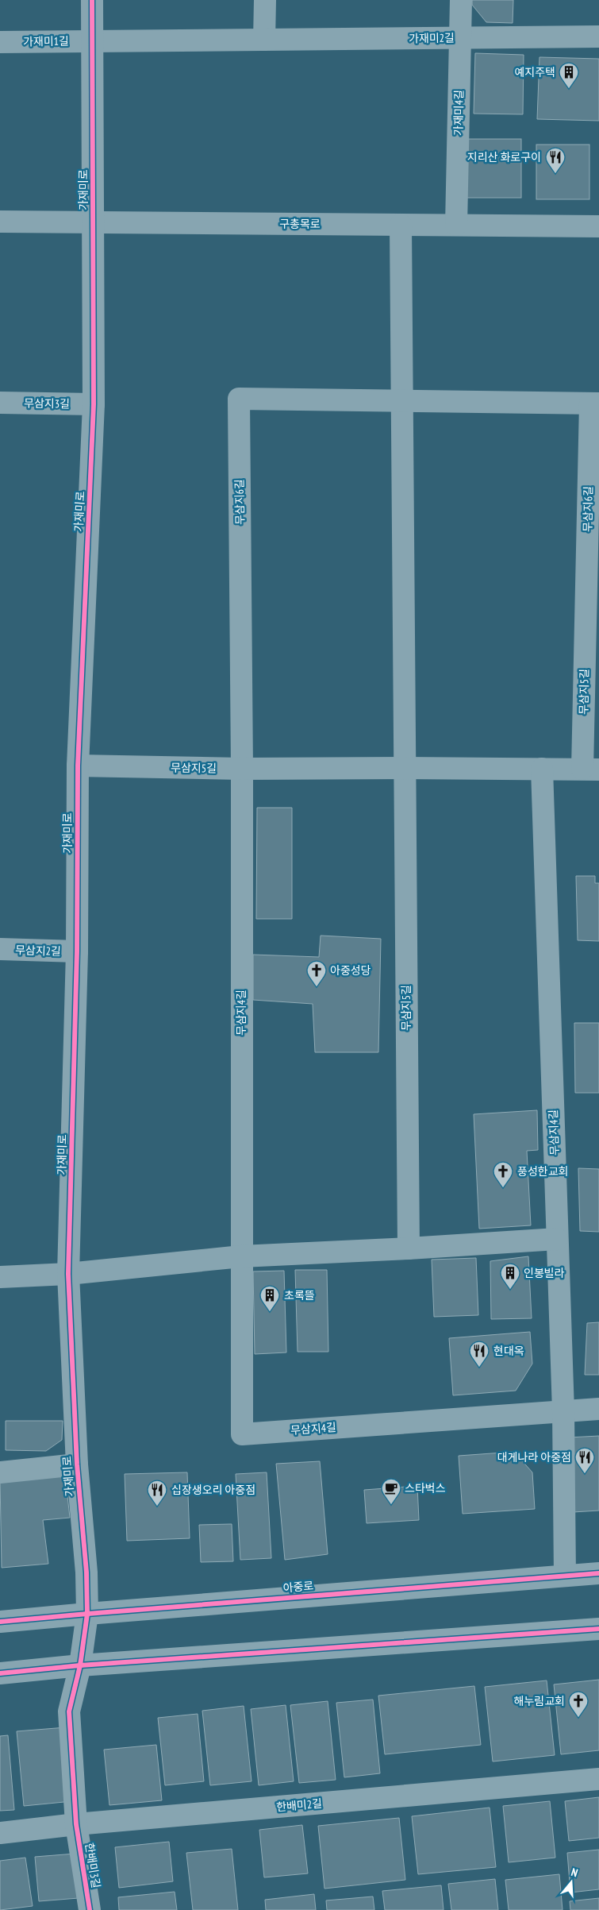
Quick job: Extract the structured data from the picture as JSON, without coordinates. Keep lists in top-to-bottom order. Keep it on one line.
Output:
{"streets":{"street":["가재미2길","가재미1길","가재미4길","가재미로","구총목로","무삼지3길","무삼지6길","무삼지5길","무삼지2길","무삼지4길","아중로","한배미2길","한배미3길"]},"crossings":[["가재미2길","가재미1길"],["가재미2길","가재미4길"],["가재미2길","가재미로"],["가재미1길","가재미로"],["가재미4길","구총목로"],["가재미로","구총목로"],["가재미로","무삼지3길"],["가재미로","무삼지5길"],["가재미로","무삼지2길"],["가재미로","아중로"],["가재미로","한배미3길"],["무삼지6길","무삼지5길"],["무삼지6길","무삼지4길"],["무삼지5길","무삼지4길"],["한배미2길","한배미3길"]],"places":{"building":["예지주택","인봉빌라","초록뜰"],"restaurant":["지리산 화로구이","현대옥","대게나라 아중점","십장생오리 아중점"],"church":["아중성당","풍성한교회","해누림교회"],"cafe":["스타벅스"]},"north":"top"}
